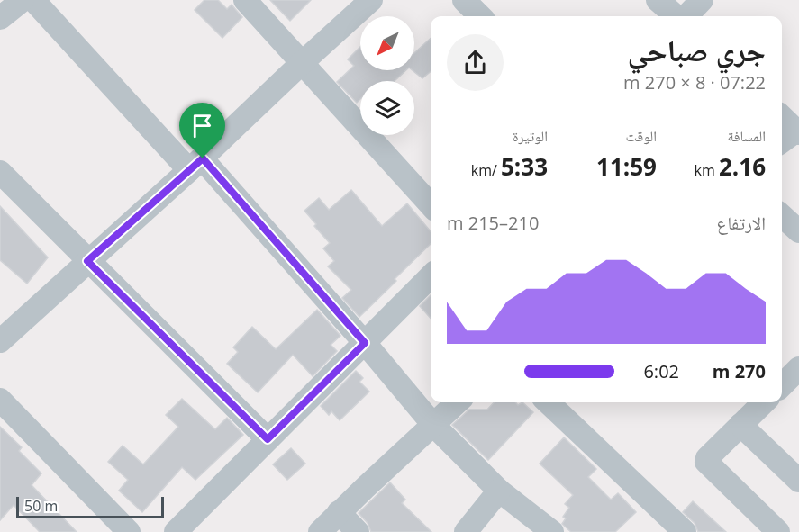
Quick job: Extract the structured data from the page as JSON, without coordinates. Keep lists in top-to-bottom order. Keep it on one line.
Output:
{"scale_bar":"50 m","north":"bottom left","page":{"heading":["جري صباحي","07:22 · 8 × 270 m"],"stats":[["المسافة","2.16 km"],["الوقت","11:59"],["الوتيرة","5:33 /km"]],"chart":["الارتفاع","210–215 m"],"list":[{"name":"270 m","note":"6:02"}],"scale":"50 m"}}
